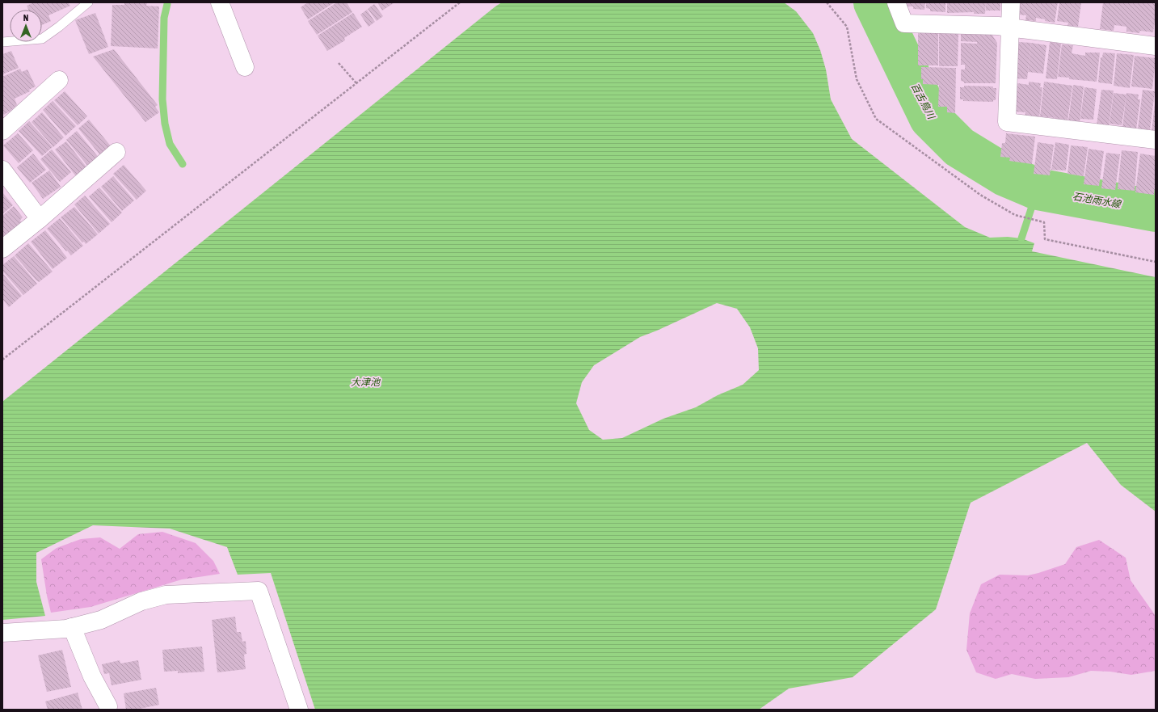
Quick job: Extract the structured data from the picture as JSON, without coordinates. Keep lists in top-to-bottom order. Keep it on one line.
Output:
{"water":["百舌鳥川","石池雨水線","大津池"],"north":"top"}
